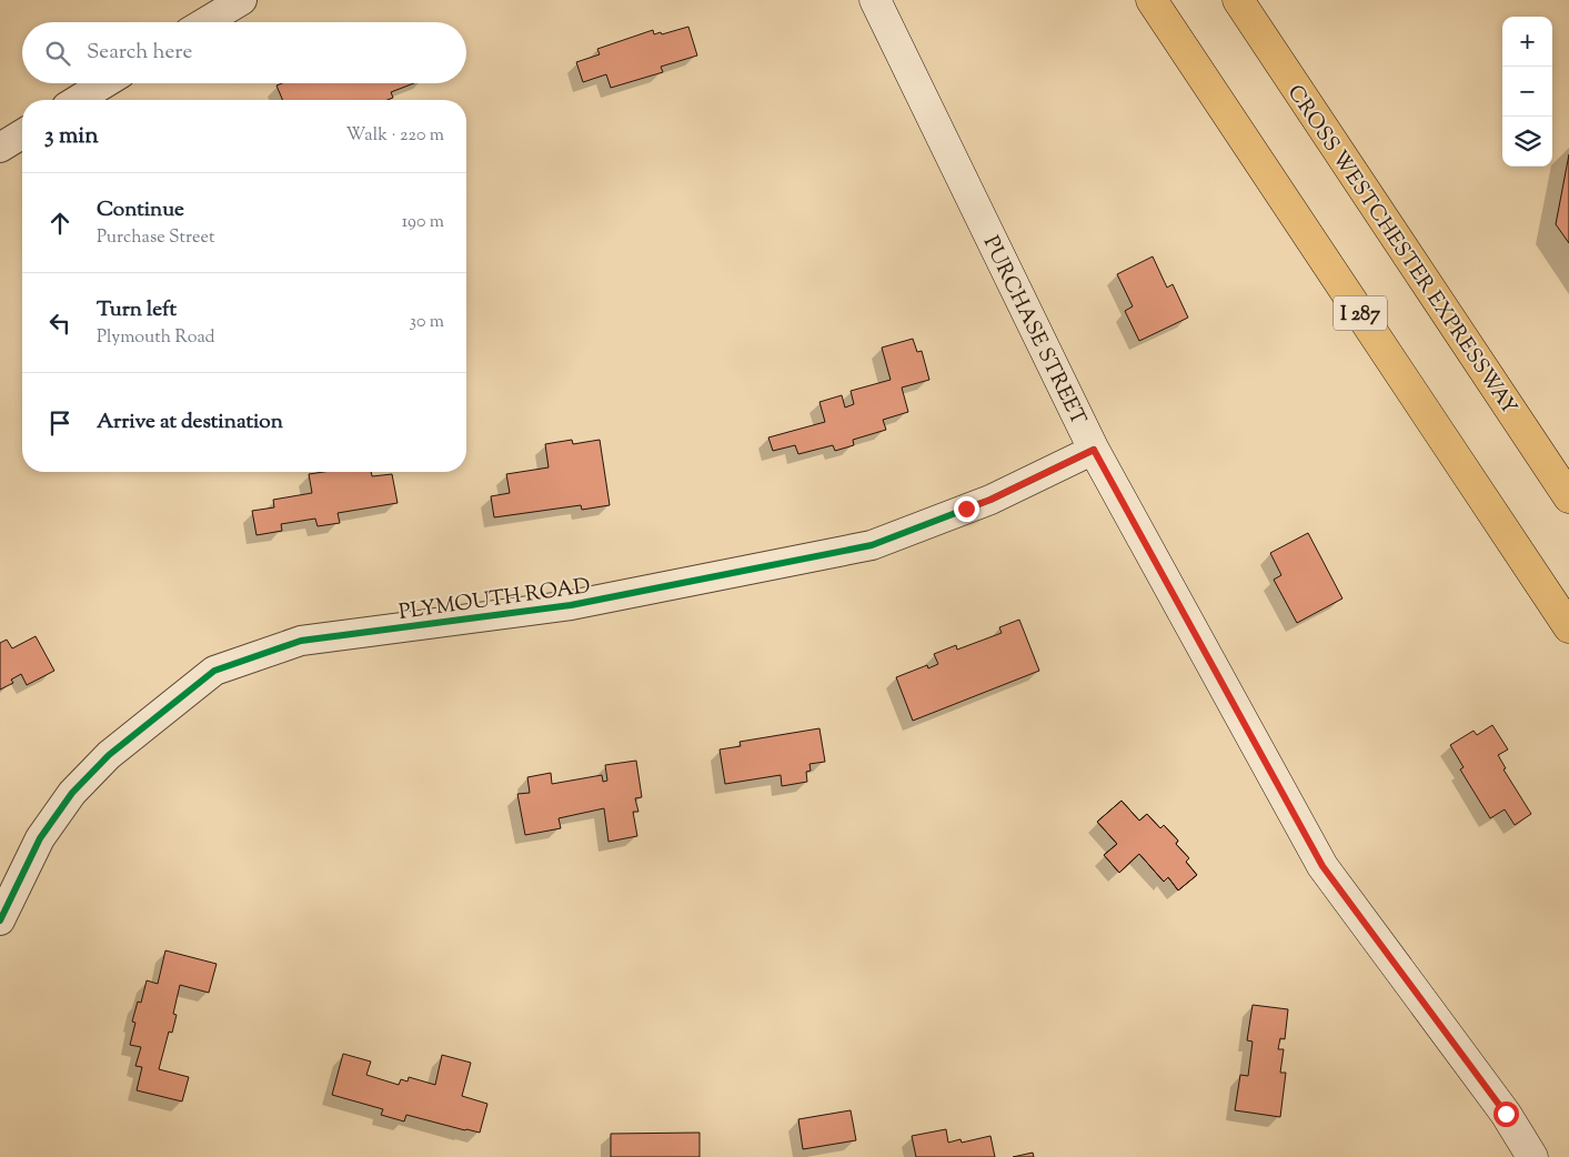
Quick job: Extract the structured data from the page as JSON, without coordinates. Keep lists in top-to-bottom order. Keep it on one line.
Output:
{"streets":{"highway":["CROSS WESTCHESTER EXPRESSWAY","I 287"],"main road":["PURCHASE STREET"],"street":["PLYMOUTH ROAD"]},"crossings":[["PURCHASE STREET","PLYMOUTH ROAD"]],"page":{"map_buttons":["+","−"],"search":"Search here","heading":["3 min","Walk · 220 m"],"list":[["Continue","Purchase Street","190 m"],["Turn left","Plymouth Road","30 m"],"Arrive at destination"]}}
